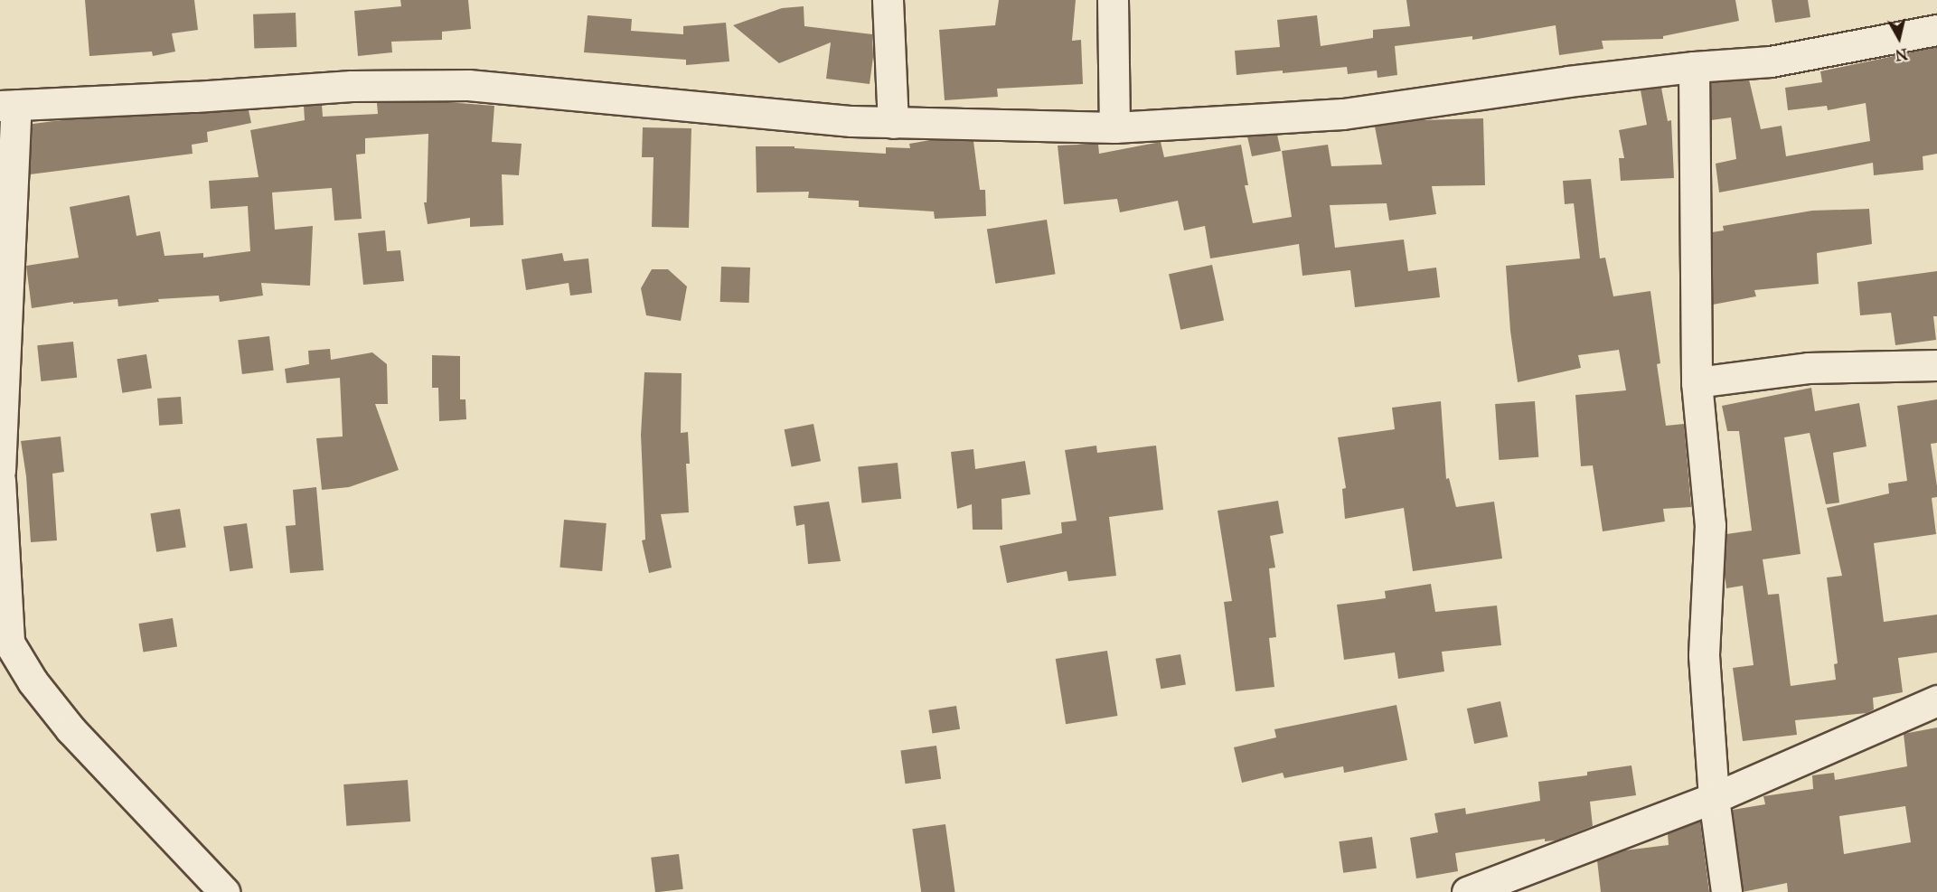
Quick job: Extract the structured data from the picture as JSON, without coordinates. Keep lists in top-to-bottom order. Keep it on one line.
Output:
{"north":"bottom"}
